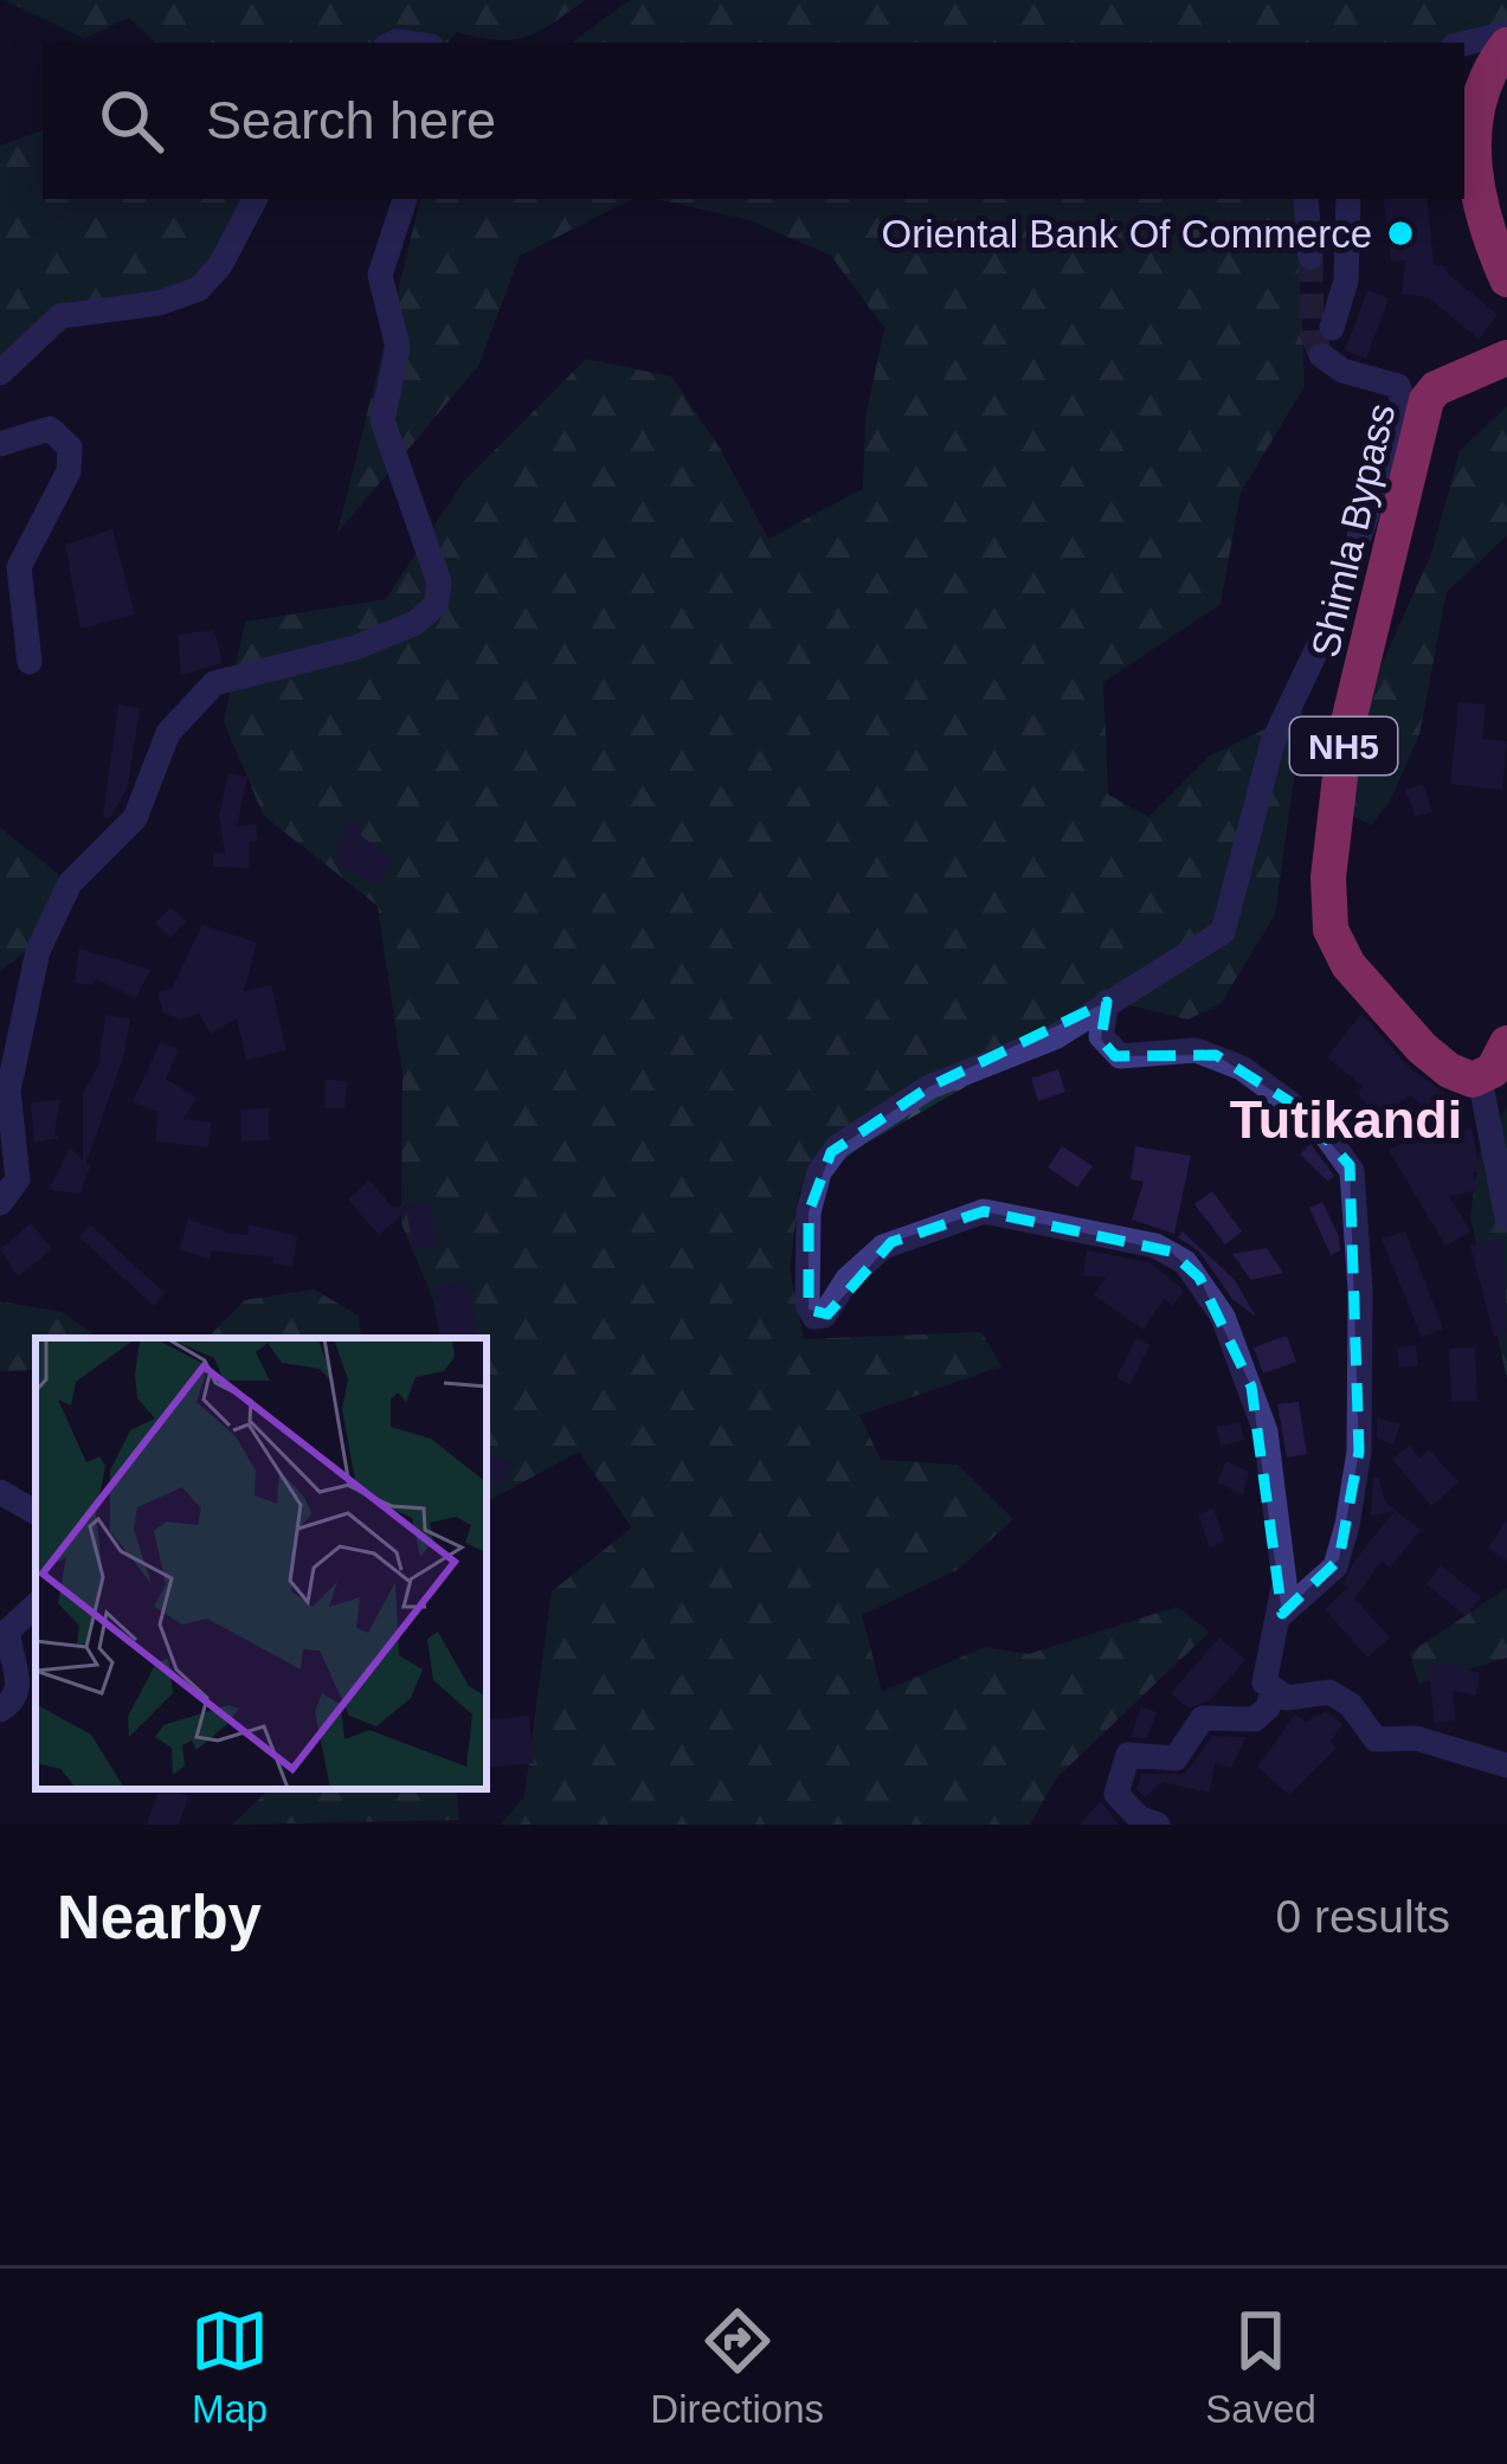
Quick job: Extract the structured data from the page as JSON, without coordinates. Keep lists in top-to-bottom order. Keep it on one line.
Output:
{"streets":{"highway":["Shimla Bypass","NH5"]},"districts":["Tutikandi"],"places":["Oriental Bank Of Commerce"],"page":{"search":"Search here","heading":["Nearby","0 results"],"nav":["Map","Directions","Saved"]}}
